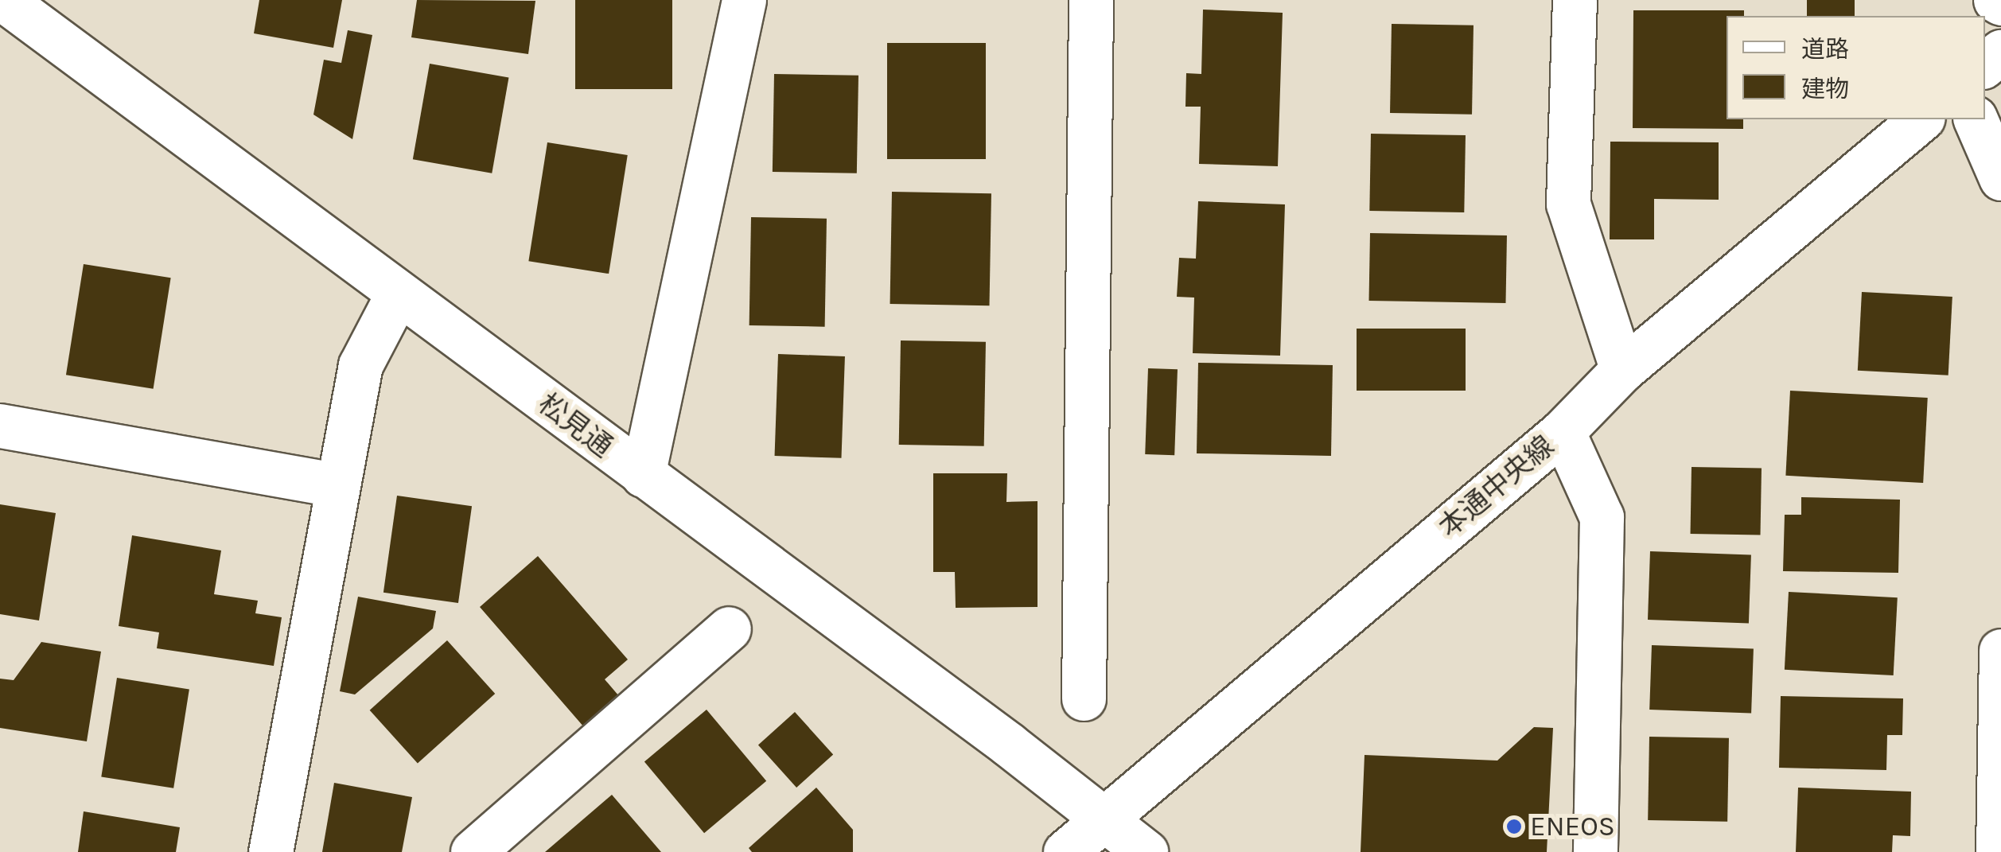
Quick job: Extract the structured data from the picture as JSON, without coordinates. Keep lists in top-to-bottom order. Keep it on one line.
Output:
{"streets":{"street":["松見通","本通中央線"]},"crossings":[["松見通","本通中央線"]],"places":["ENEOS"],"legend":["道路","建物"]}
